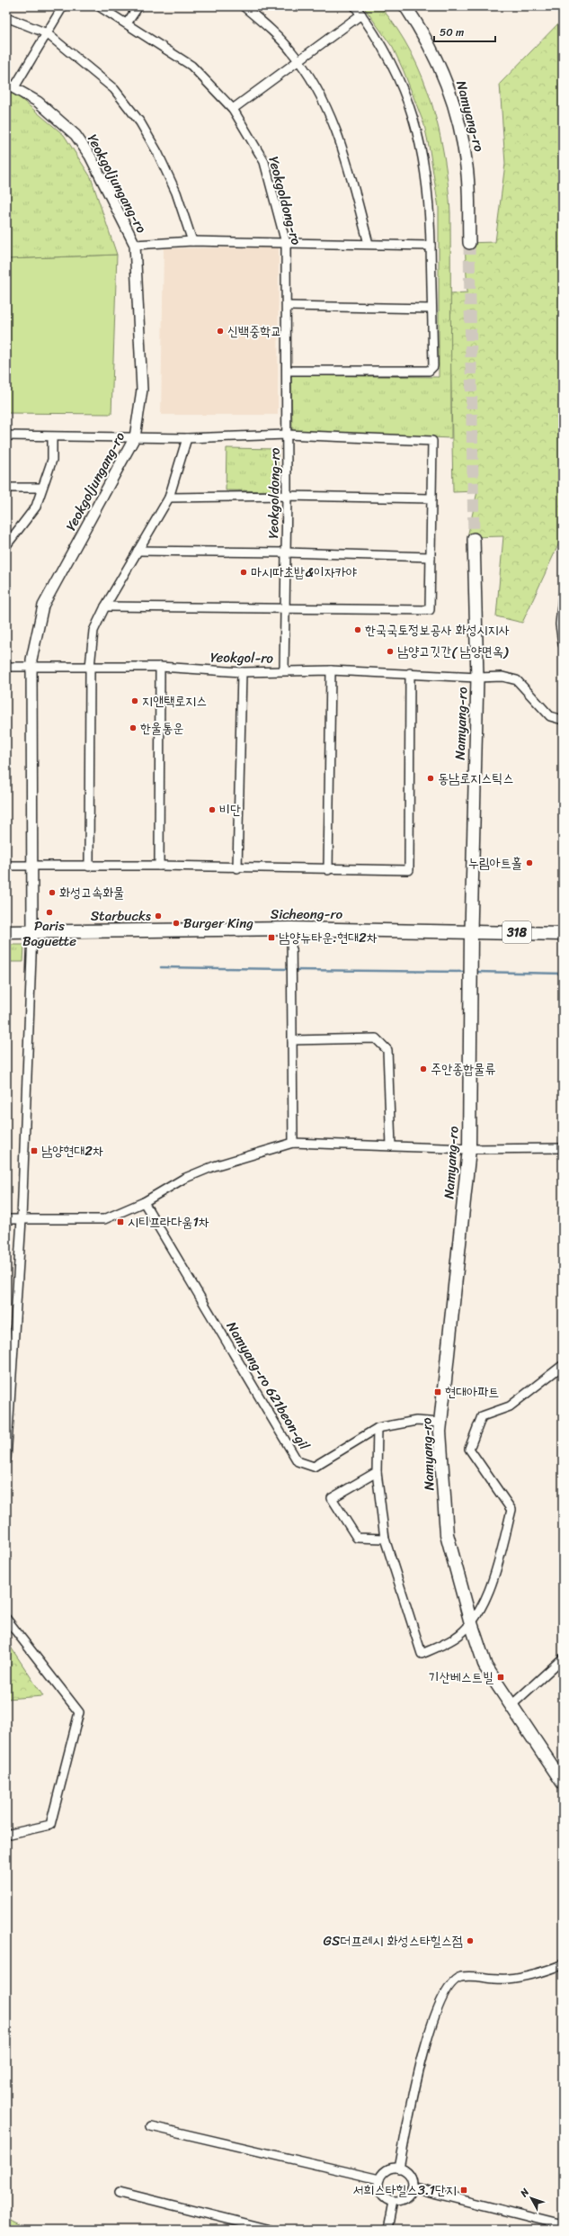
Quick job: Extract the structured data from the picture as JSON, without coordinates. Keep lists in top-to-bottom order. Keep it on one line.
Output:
{"streets":{"main road":["Namyang-ro","Sicheong-ro","318"],"street":["Yeokgoljungang-ro","Yeokgoldong-ro","Yeokgol-ro","Namyang-ro 621beon-gil"]},"crossings":[["Namyang-ro","Yeokgol-ro"],["Namyang-ro","Sicheong-ro"],["Yeokgoljungang-ro","Yeokgol-ro"],["Yeokgoljungang-ro","Sicheong-ro"],["Yeokgoldong-ro","Yeokgol-ro"]],"places":{"other":["신백중학교","마시따초밥&이자카야","한국국토정보공사 화성시지사","남양고깃간( 남양면옥)","지앤택로지스","한울통운","동남로지스틱스","비단","누림아트홀","화성고속화물","Paris Baguette","Starbucks","Burger King","주안종합물류","GS더프레시 화성스타힐스점"],"transit":["남양뉴타운.현대2차","남양현대2차","시티프라다움1차","현대아파트","기산베스트빌","서희스타힐스3.1단지"]},"scale_bar":"50 m","north":"top left"}
